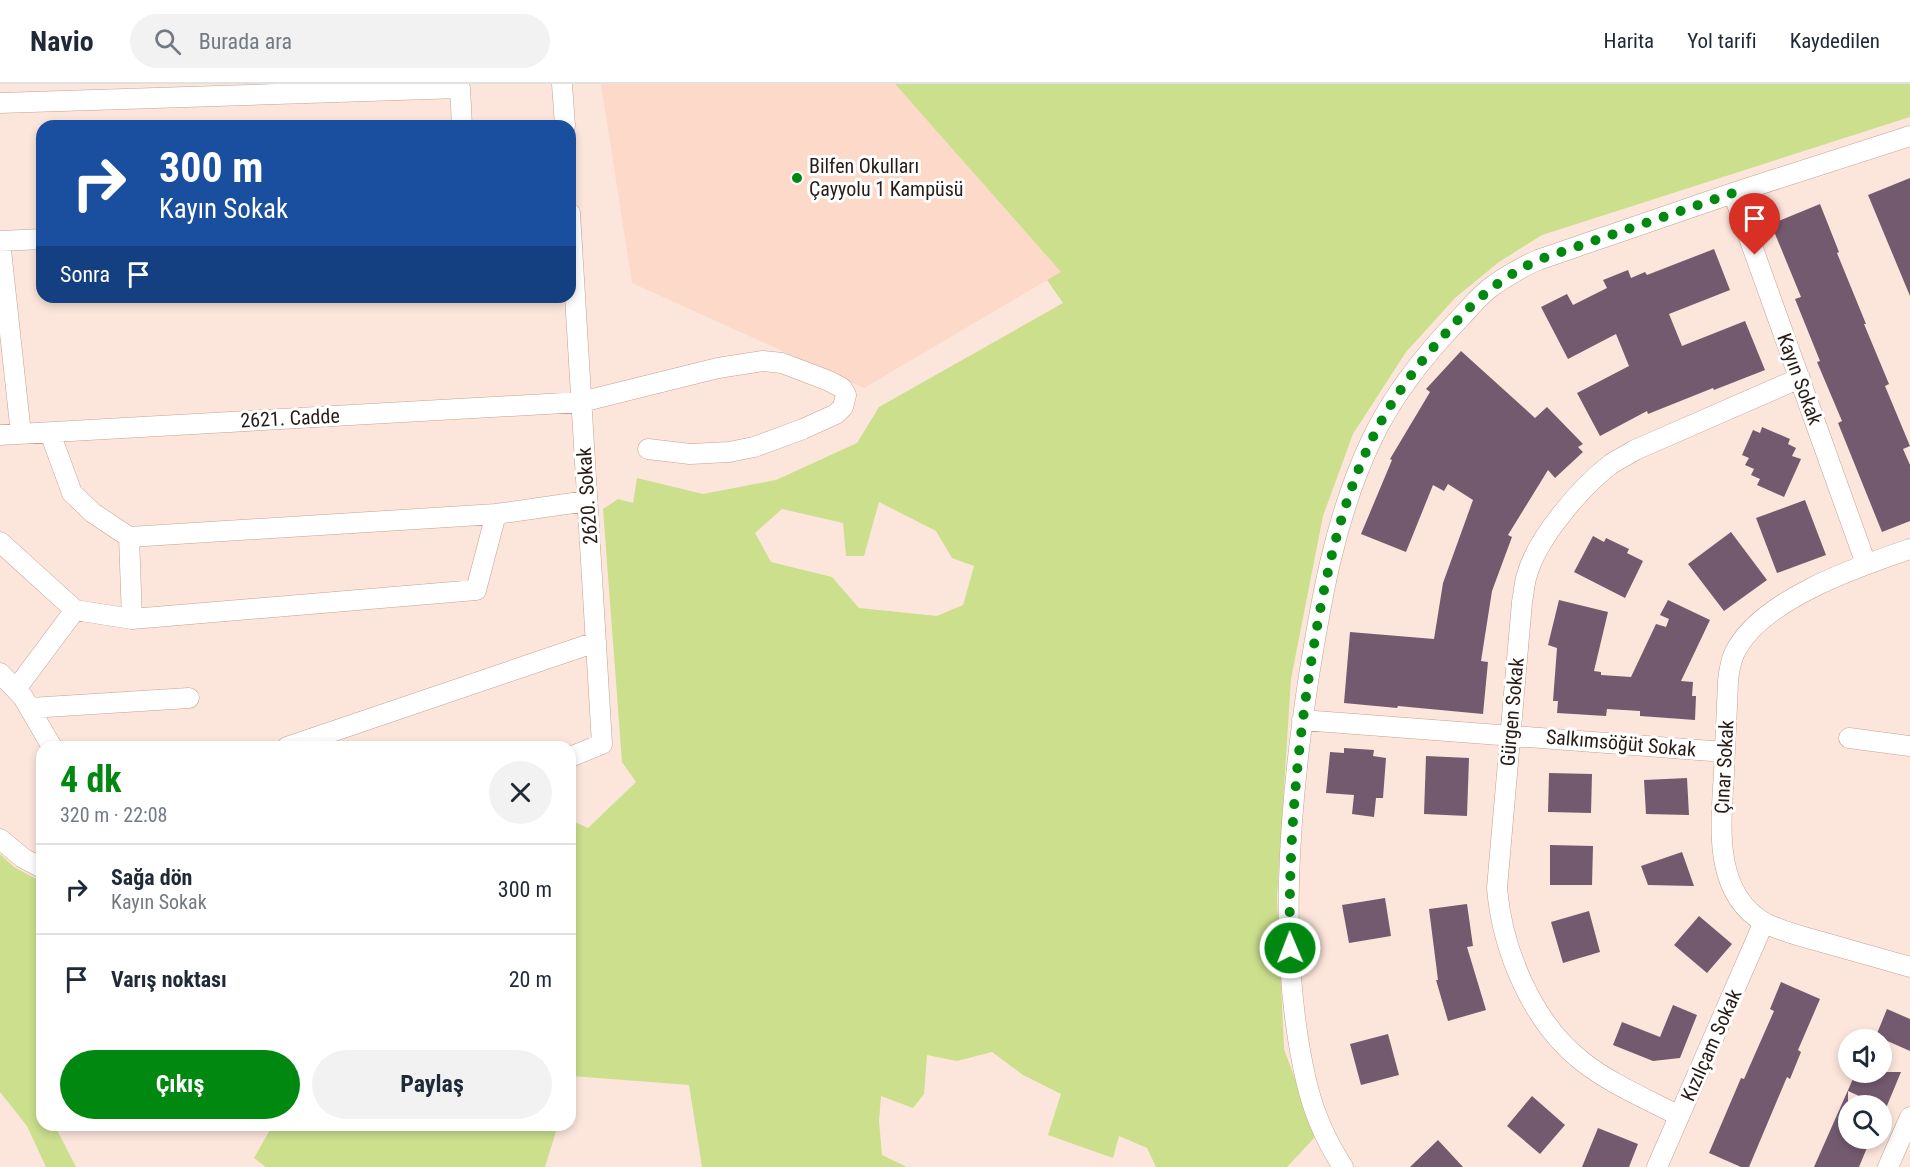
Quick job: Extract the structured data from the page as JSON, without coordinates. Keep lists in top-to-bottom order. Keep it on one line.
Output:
{"streets":{"street":["Kayın Sokak","2621. Cadde","2620. Sokak","Gürgen Sokak","Salkımsöğüt Sokak","Çınar Sokak","Kızılçam Sokak"]},"crossings":[["Kayın Sokak","Gürgen Sokak"],["Kayın Sokak","Çınar Sokak"],["2621. Cadde","2620. Sokak"],["Gürgen Sokak","Salkımsöğüt Sokak"],["Gürgen Sokak","Kızılçam Sokak"],["Salkımsöğüt Sokak","Çınar Sokak"],["Çınar Sokak","Kızılçam Sokak"]],"places":["Bilfen Okulları Çayyolu 1 Kampüsü"],"page":{"header":"Navio","search":"Burada ara","nav":["Harita","Yol tarifi","Kaydedilen"],"turn":["300 m","Kayın Sokak"],"then":"Sonra","heading":["4 dk","320 m · 22:08"],"list":[{"name":"Sağa dön","note":"Kayın Sokak","value":"300 m"},{"name":"Varış noktası","value":"20 m"}],"buttons":["Çıkış","Paylaş"]}}
